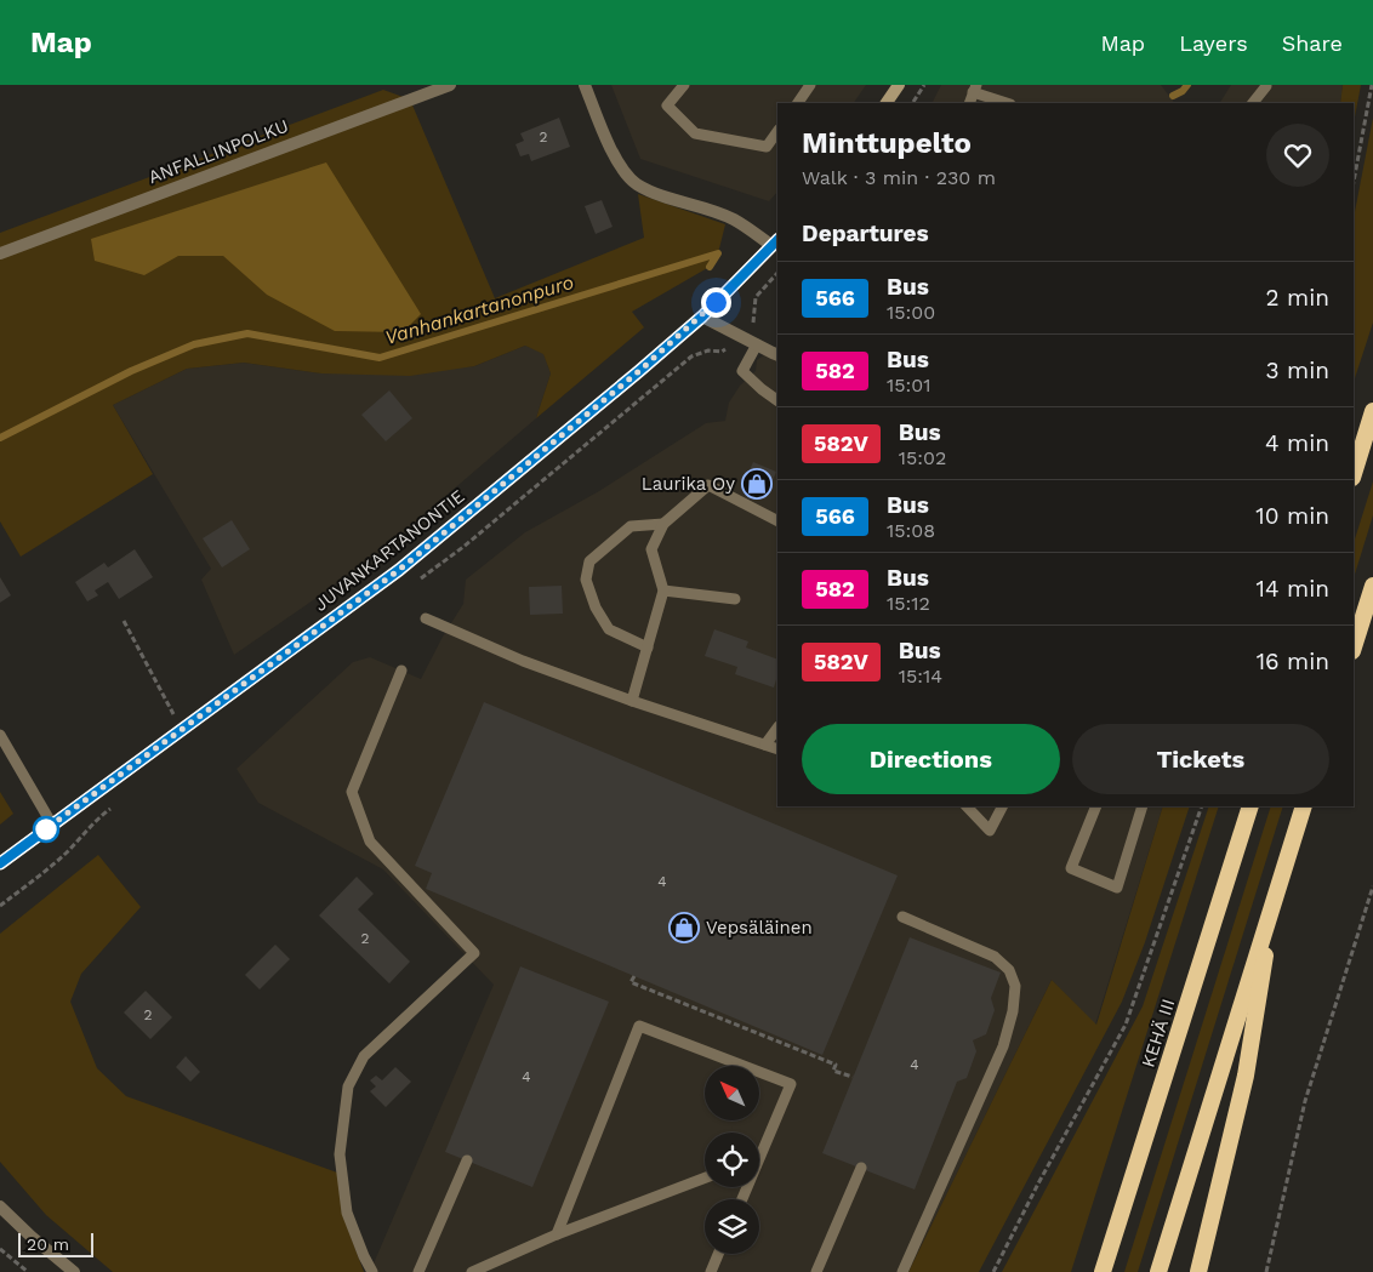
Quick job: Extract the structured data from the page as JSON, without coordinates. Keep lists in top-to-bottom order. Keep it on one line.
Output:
{"streets":{"highway":["KEHÄ III"],"main road":["JUVANKARTANONTIE"],"street":["ANFALLINPOLKU"]},"water":["Vanhankartanonpuro"],"places":{"shop":["Laurika Oy","Vepsäläinen"]},"lines":["bus line 566"],"house_numbers":["2","4","2","2","4","4"],"scale_bar":"20 m","north":"top left","page":{"header":"Map","nav":["Map","Layers","Share"],"heading":[["Minttupelto","Walk · 3 min · 230 m"],"Departures"],"list":[{"mark":"566","name":"Bus","note":"15:00","value":"2 min"},{"mark":"582","name":"Bus","note":"15:01","value":"3 min"},{"mark":"582V","name":"Bus","note":"15:02","value":"4 min"},{"mark":"566","name":"Bus","note":"15:08","value":"10 min"},{"mark":"582","name":"Bus","note":"15:12","value":"14 min"},{"mark":"582V","name":"Bus","note":"15:14","value":"16 min"}],"buttons":["Directions","Tickets"],"scale":"20 m"}}
